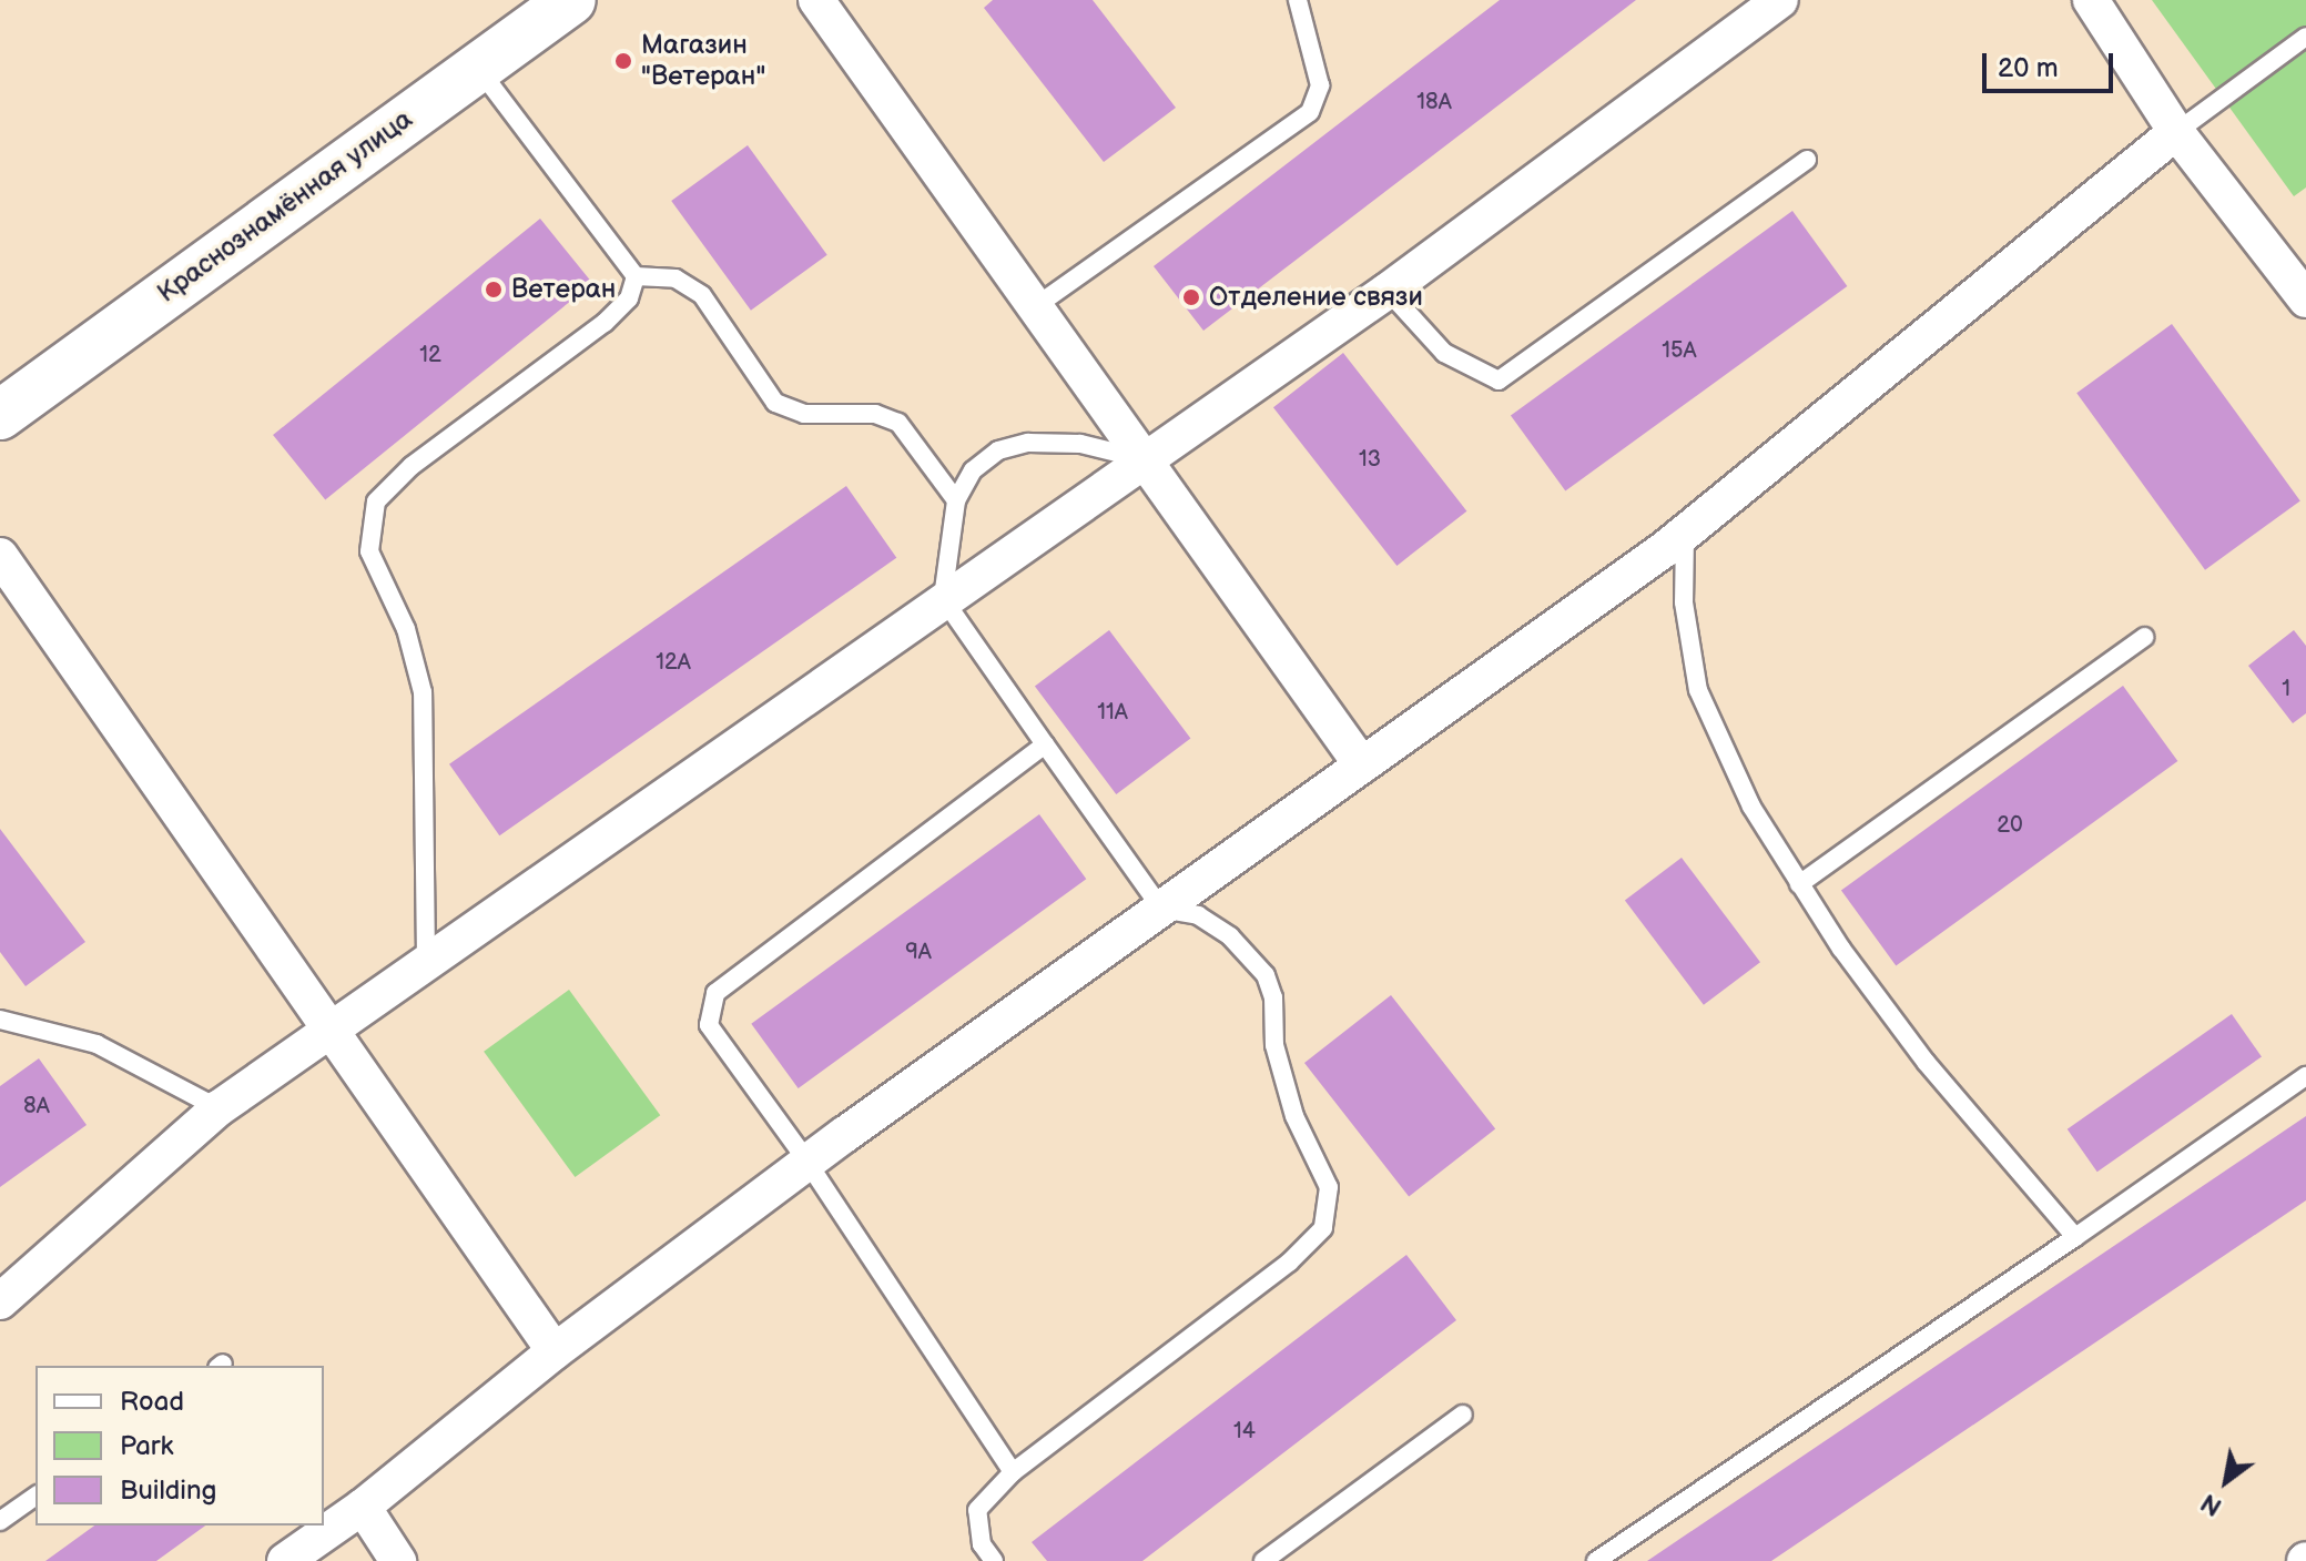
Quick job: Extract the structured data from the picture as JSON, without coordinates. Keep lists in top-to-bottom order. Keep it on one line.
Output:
{"streets":{"main road":["Краснознамённая улица"]},"places":["Магазин \"Ветеран\"","Ветеран","Отделение связи"],"house_numbers":["18А","15А","12","13","12А","1","11А","20","9А","8А","14"],"legend":["Road","Park","Building"],"scale_bar":"20 m","north":"bottom left"}
